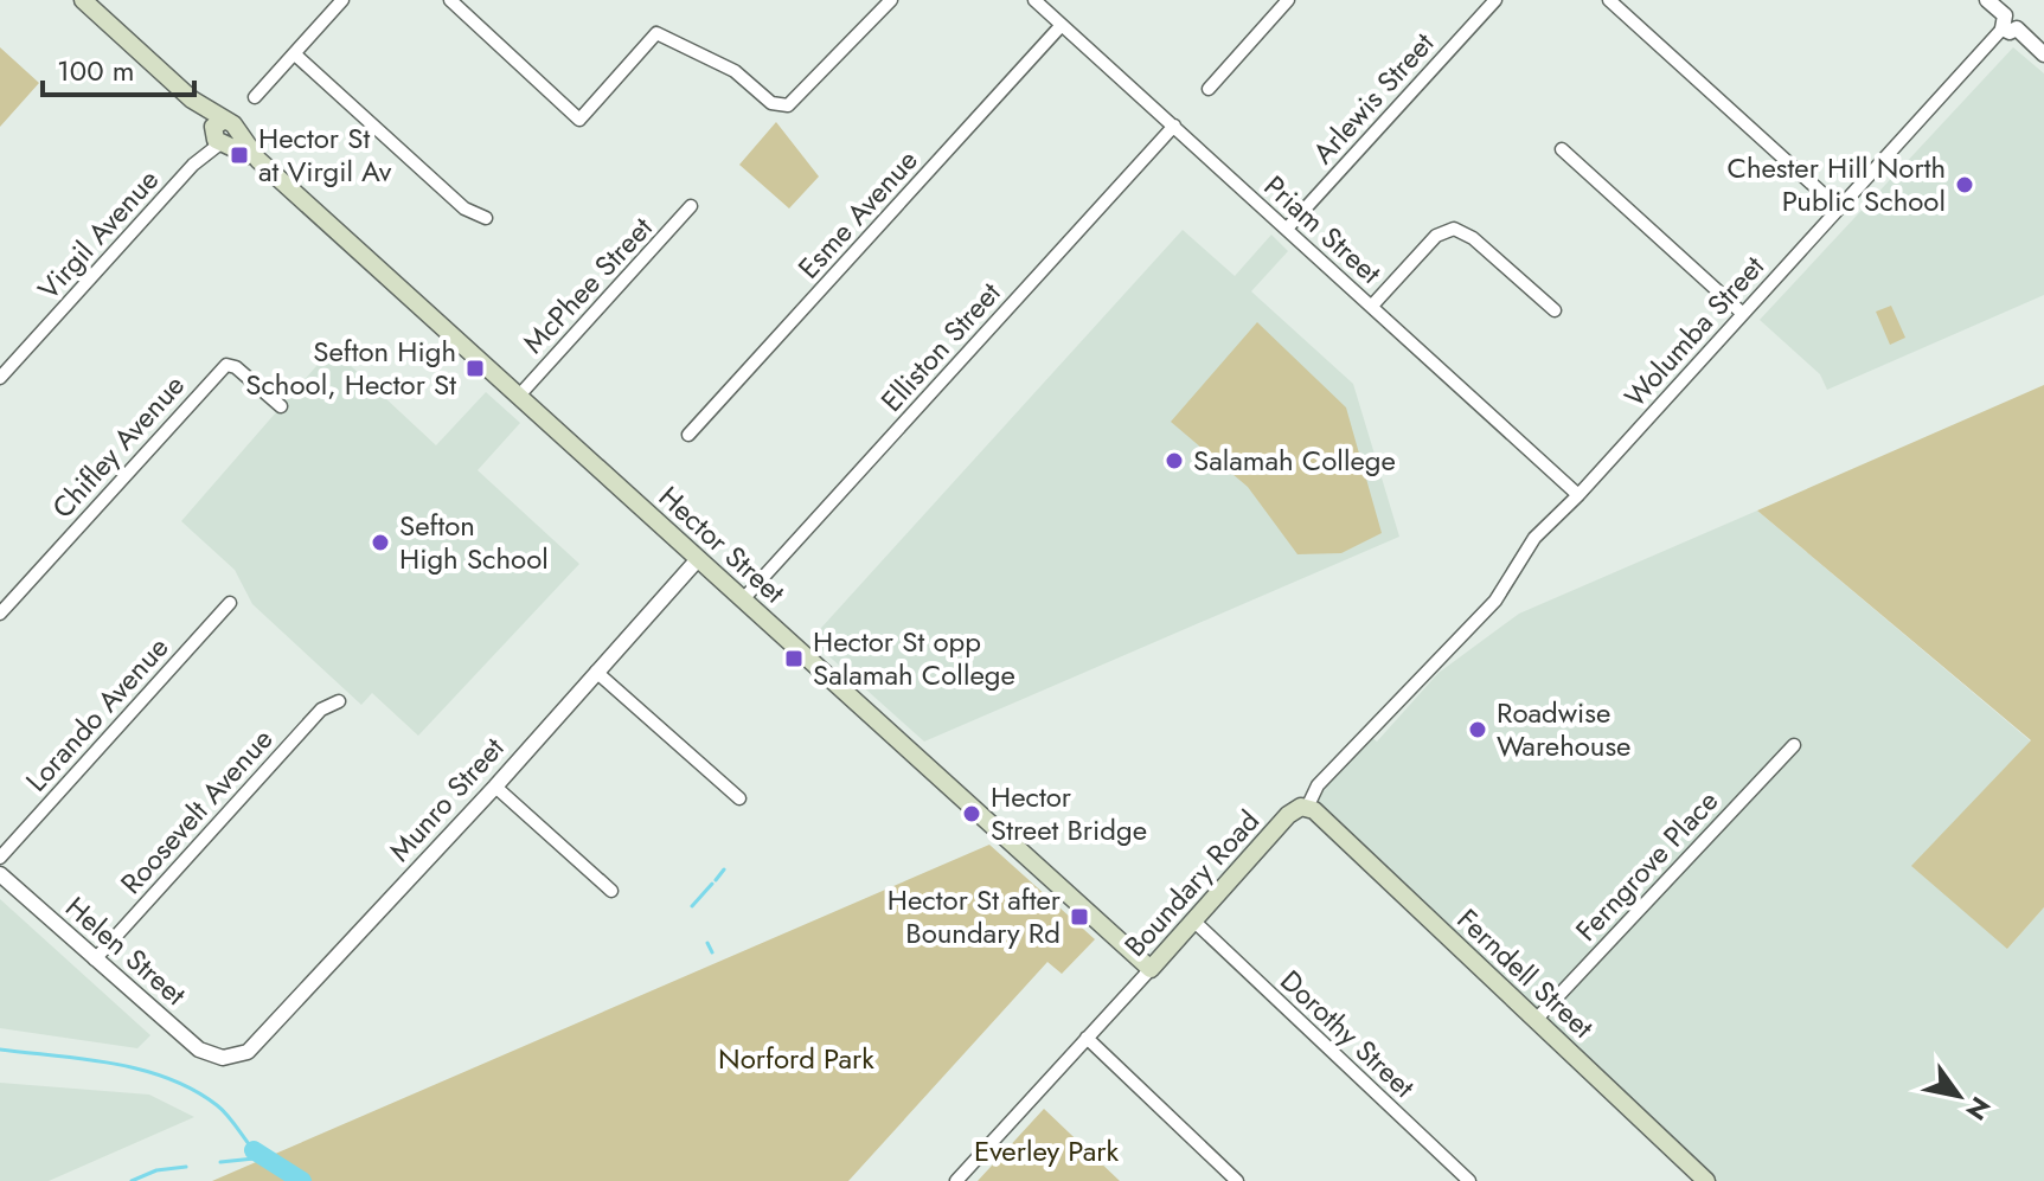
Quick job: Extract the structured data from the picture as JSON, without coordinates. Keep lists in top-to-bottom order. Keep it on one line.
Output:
{"streets":{"main road":["Hector Street","Boundary Road","Ferndell Street"],"street":["Arlewis Street","Esme Avenue","Priam Street","Virgil Avenue","McPhee Street","Wolumba Street","Elliston Street","Chifley Avenue","Lorando Avenue","Munro Street","Roosevelt Avenue","Ferngrove Place","Helen Street","Dorothy Street"]},"crossings":[["Arlewis Street","Priam Street"],["Esme Avenue","Priam Street"],["Priam Street","Wolumba Street"],["Priam Street","Elliston Street"],["Virgil Avenue","Hector Street"],["McPhee Street","Hector Street"],["Wolumba Street","Boundary Road"],["Elliston Street","Hector Street"],["Hector Street","Munro Street"],["Hector Street","Boundary Road"],["Munro Street","Helen Street"],["Roosevelt Avenue","Helen Street"],["Ferngrove Place","Ferndell Street"],["Boundary Road","Ferndell Street"],["Boundary Road","Dorothy Street"]],"parks":["Norford Park","Everley Park"],"places":{"transit":["Hector St at Virgil Av","Sefton High School, Hector St","Hector St opp Salamah College","Hector St after Boundary Rd"],"other":["Chester Hill North Public School","Salamah College","Sefton High School","Roadwise Warehouse","Hector Street Bridge"]},"scale_bar":"100 m","north":"bottom right"}
